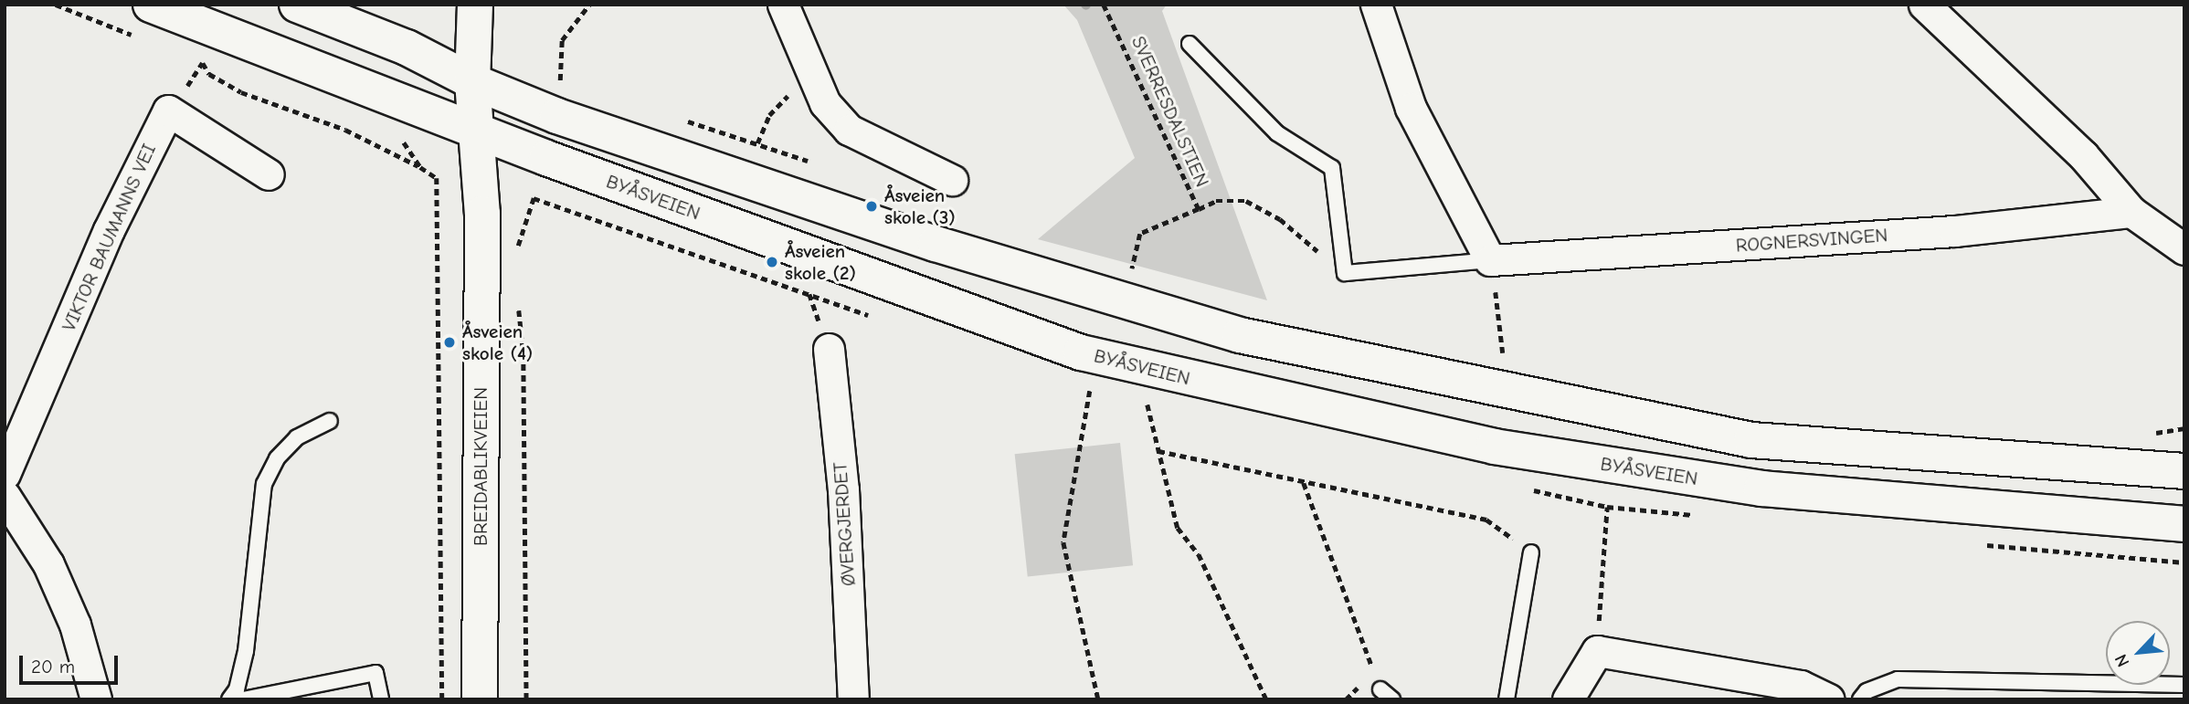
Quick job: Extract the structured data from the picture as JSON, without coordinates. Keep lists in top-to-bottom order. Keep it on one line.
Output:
{"streets":{"main road":["BYÅSVEIEN","BREIDABLIKVEIEN"],"street":["VIKTOR BAUMANNS VEI","ROGNERSVINGEN","ØVERGJERDET"],"path":["SVERRESDALSTIEN"]},"crossings":[["BYÅSVEIEN","BREIDABLIKVEIEN"]],"places":["Åsveien skole (3)","Åsveien skole (2)","Åsveien skole (4)"],"scale_bar":"20 m","north":"bottom left"}
